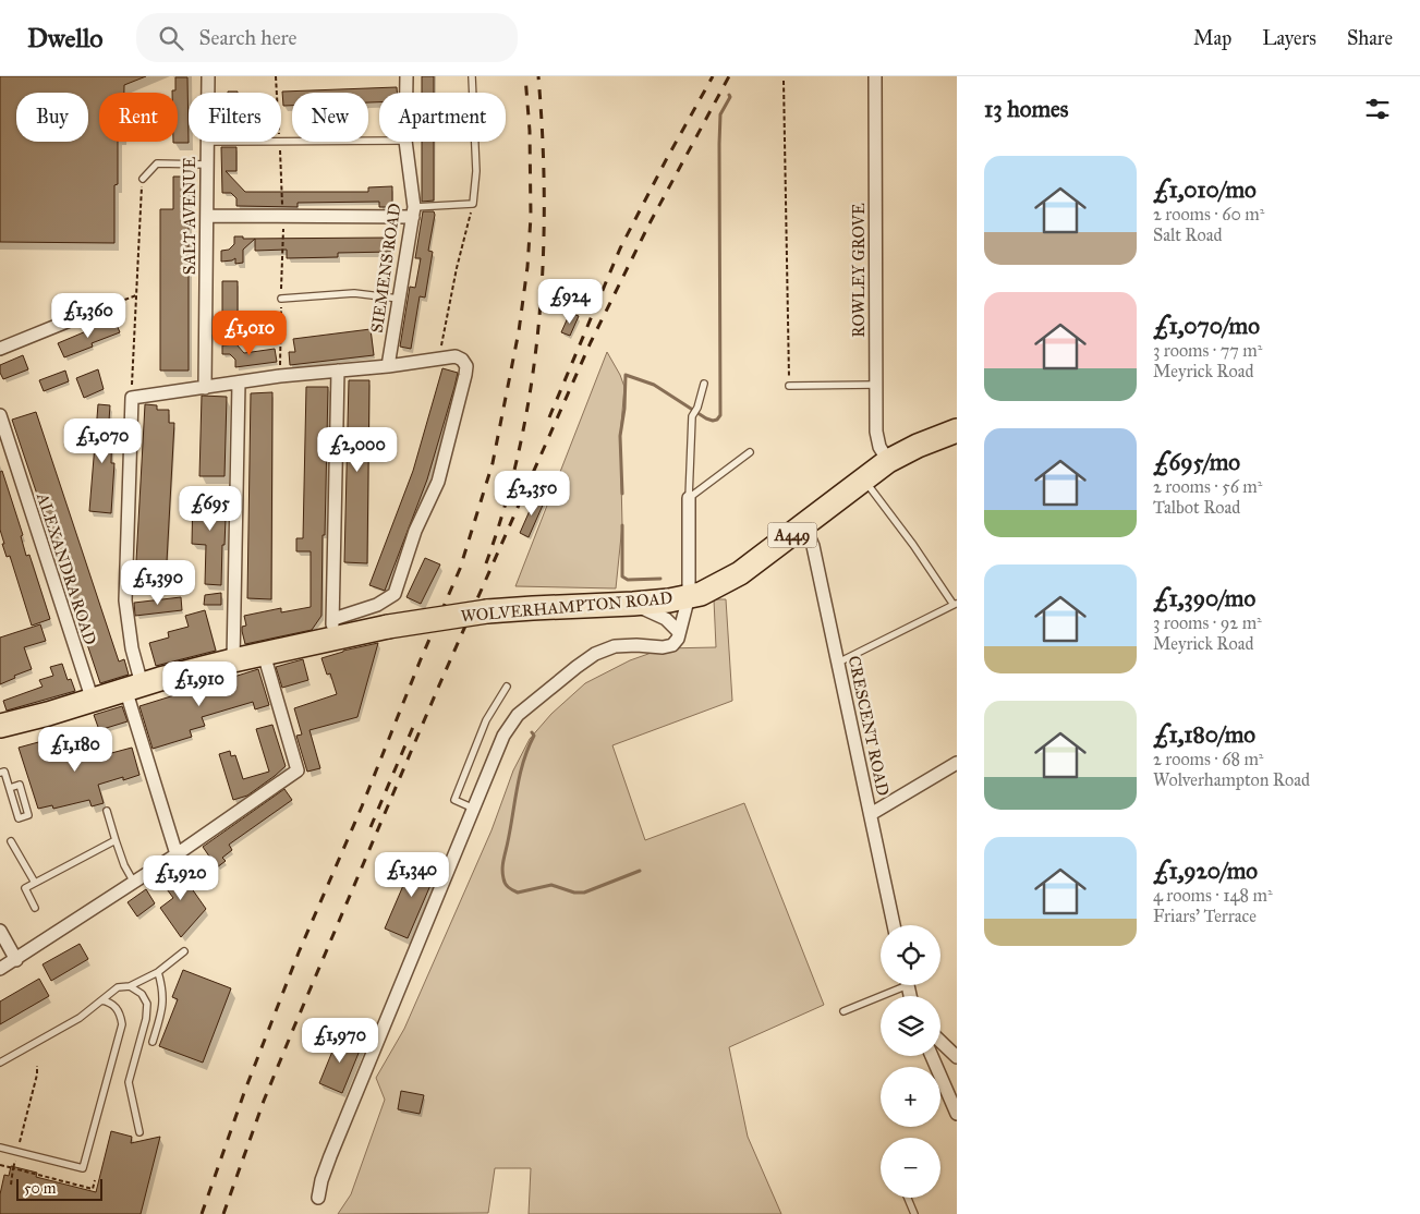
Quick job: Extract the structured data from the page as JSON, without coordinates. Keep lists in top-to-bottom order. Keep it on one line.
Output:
{"streets":{"highway":["A449","WOLVERHAMPTON ROAD"],"street":["SALT AVENUE","SIEMENS ROAD","ROWLEY GROVE","ALEXANDRA ROAD","CRESCENT ROAD"]},"crossings":[["ROWLEY GROVE","A449"],["A449","WOLVERHAMPTON ROAD"],["A449","CRESCENT ROAD"],["ALEXANDRA ROAD","WOLVERHAMPTON ROAD"]],"scale_bar":"50 m","page":{"header":"Dwello","search":"Search here","nav":["Map","Layers","Share"],"heading":"13 homes","chip":["Buy","Rent","Filters","New","Apartment"],"list":[{"name":"£1,010/mo","note":"2 rooms · 60 m² · Salt Road"},{"name":"£1,070/mo","note":"3 rooms · 77 m² · Meyrick Road"},{"name":"£695/mo","note":"2 rooms · 56 m² · Talbot Road"},{"name":"£1,390/mo","note":"3 rooms · 92 m² · Meyrick Road"},{"name":"£1,180/mo","note":"2 rooms · 68 m² · Wolverhampton Road"},{"name":"£1,920/mo","note":"4 rooms · 148 m² · Friars' Terrace"}],"price":["£924","£1,360","£1,010","£1,070","£2,000","£2,350","£695","£1,390","£1,910","£1,180","£1,340","£1,920","£1,970"],"map_buttons":["+","−"],"scale":"50 m"}}
